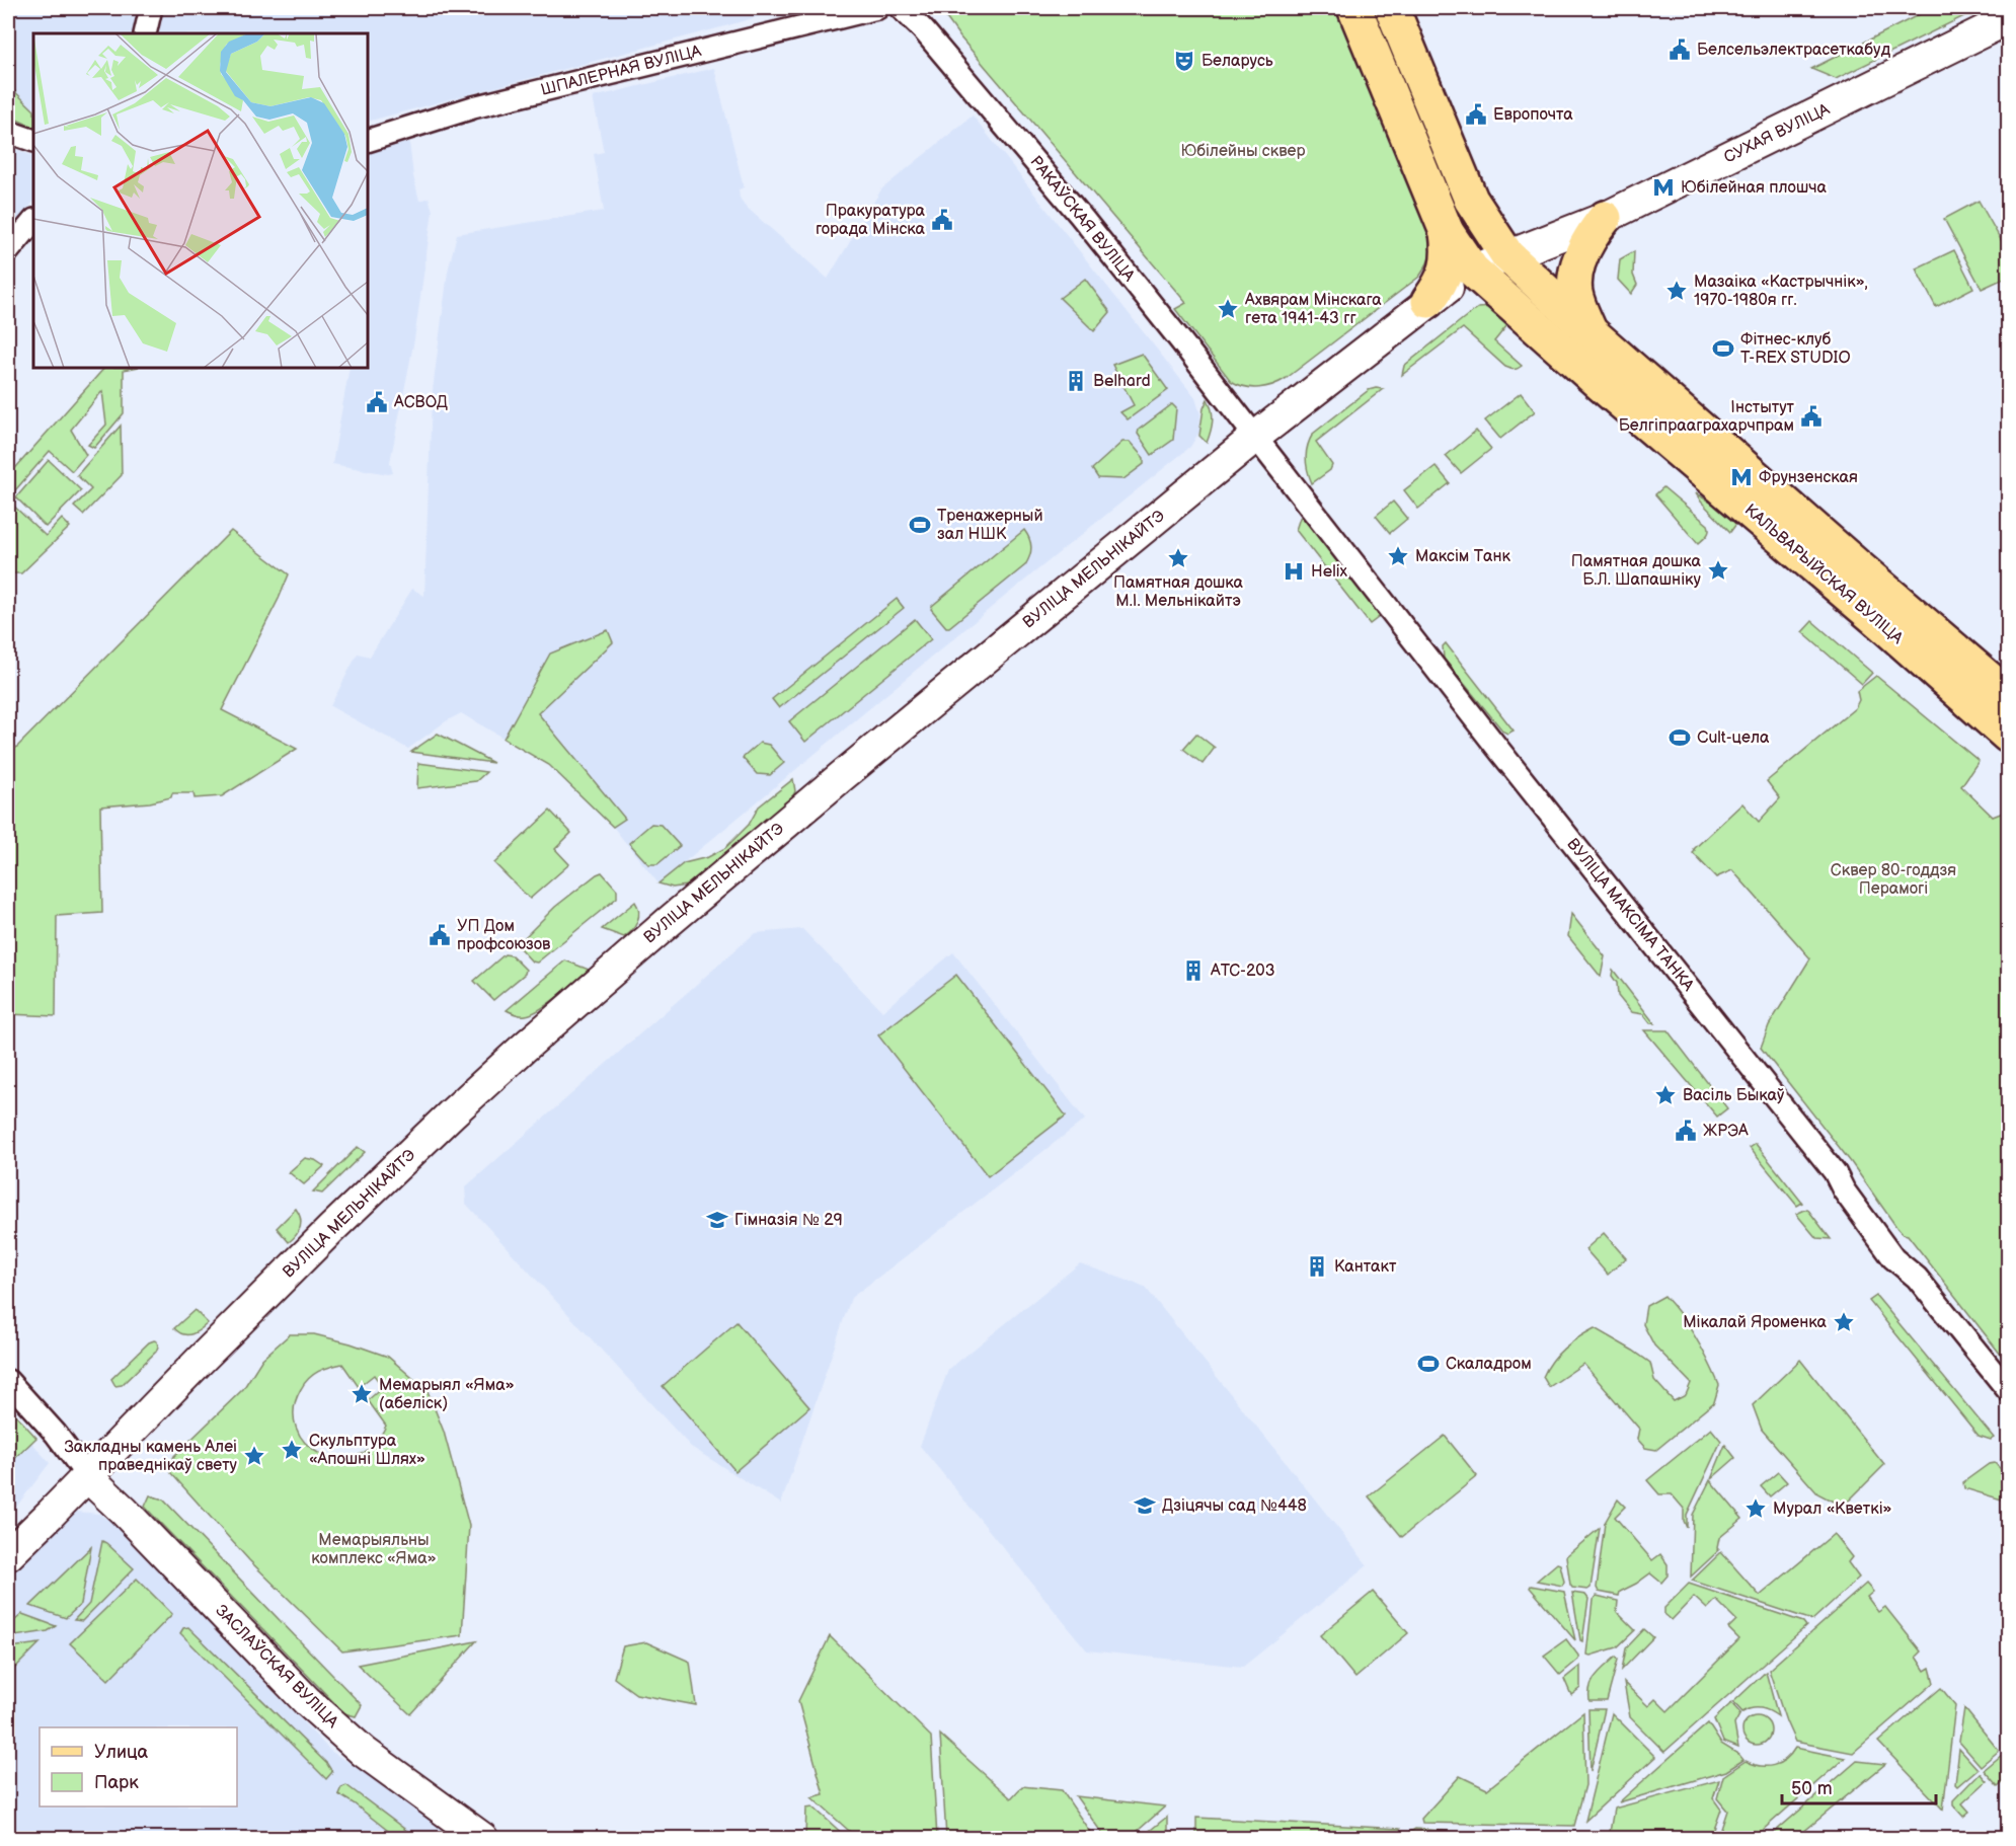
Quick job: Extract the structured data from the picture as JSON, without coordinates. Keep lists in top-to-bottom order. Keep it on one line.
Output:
{"streets":{"main road":["СУХАЯ ВУЛІЦА","ВУЛІЦА МЕЛЬНІКАЙТЭ","КАЛЬВАРЫЙСКАЯ ВУЛІЦА","ЗАСЛАЎСКАЯ ВУЛІЦА"],"street":["ШПАЛЕРНАЯ ВУЛІЦА","РАКАЎСКАЯ ВУЛІЦА","ВУЛІЦА МАКСІМА ТАНКА"]},"crossings":[["СУХАЯ ВУЛІЦА","ВУЛІЦА МЕЛЬНІКАЙТЭ"],["СУХАЯ ВУЛІЦА","КАЛЬВАРЫЙСКАЯ ВУЛІЦА"],["РАКАЎСКАЯ ВУЛІЦА","ВУЛІЦА МЕЛЬНІКАЙТЭ"],["РАКАЎСКАЯ ВУЛІЦА","ВУЛІЦА МАКСІМА ТАНКА"],["ВУЛІЦА МЕЛЬНІКАЙТЭ","КАЛЬВАРЫЙСКАЯ ВУЛІЦА"],["ВУЛІЦА МЕЛЬНІКАЙТЭ","ВУЛІЦА МАКСІМА ТАНКА"],["ВУЛІЦА МЕЛЬНІКАЙТЭ","ЗАСЛАЎСКАЯ ВУЛІЦА"]],"parks":["Юбілейны сквер","Сквер 80-годдзя Перамогі","Мемарыяльны комплекс «Яма»"],"places":{"public building":["Белсельэлектрасеткабуд","Европочта","Пракуратура горада Мінска","АСВОД","Інстытут Белгіпрааграхарчпрам","УП Дом профсоюзов","ЖРЭА"],"theatre":["Беларусь"],"metro station":["Юбілейная плошча","Фрунзенская"],"place":["Мазаіка «Кастрычнік», 1970-1980я гг.","Ахвярам Мінскага гета 1941-43 гг","Максім Танк","Памятная дошка М.І. Мельнікайтэ","Памятная дошка Б.Л. Шапашніку","Васіль Быкаў","Мікалай Яроменка","Мемарыял «Яма» (абеліск)","Скульптура «Апошні Шлях»","Закладны камень Алеі праведнікаў свету","Мурал «Кветкі»"],"sports":["Фітнес-клуб T-REX STUDIO","Тренажерный зал НШК","Cult-цела","Скаладром"],"building":["Belhard","АТС-203","Кантакт"],"hospital":["Helix"],"school or university":["Гімназія № 29","Дзіцячы сад №448"]},"legend":["Улица","Парк"],"scale_bar":"50 m"}
